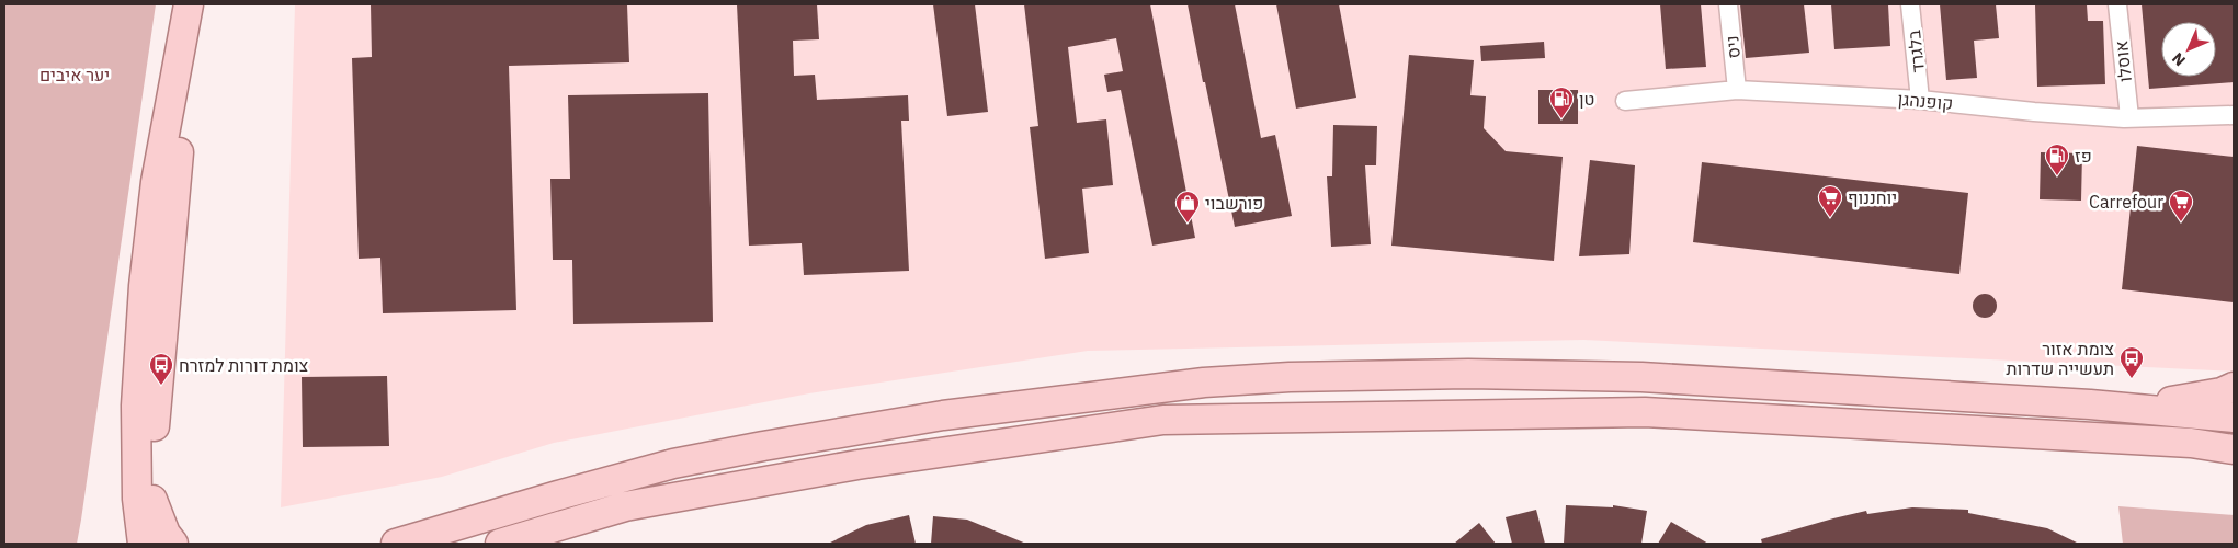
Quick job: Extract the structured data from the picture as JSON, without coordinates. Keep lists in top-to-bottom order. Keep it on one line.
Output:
{"streets":{"street":["ניס","בלגרד","אוסלו","קופנהגן"]},"crossings":[["ניס","קופנהגן"],["בלגרד","קופנהגן"],["אוסלו","קופנהגן"]],"parks":["יער איבים"],"places":{"fuel station":["טן","פז"],"supermarket":["יוחננוף","Carrefour"],"shop":["פורשבוי"],"bus stop":["צומת אזור תעשייה שדרות","צומת דורות למזרח"]},"north":"bottom left"}
